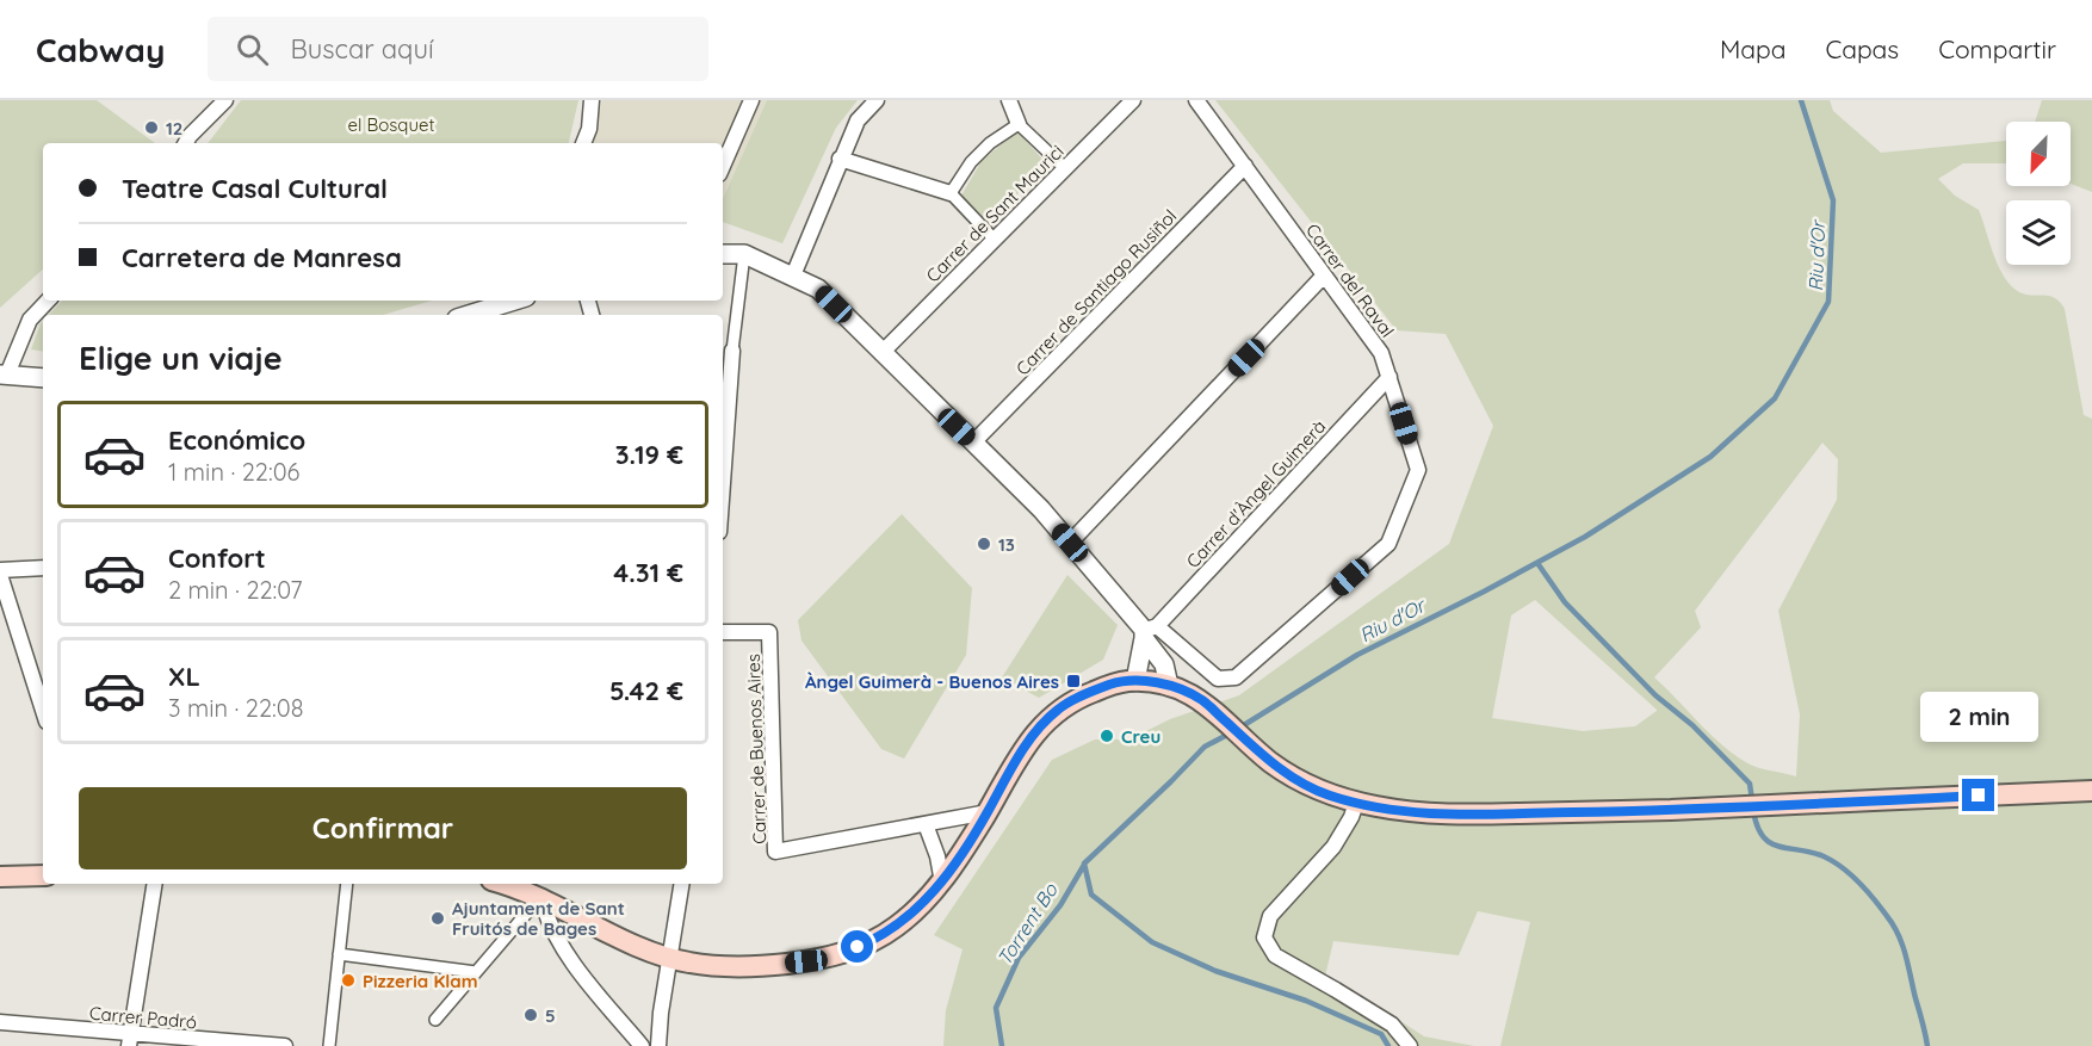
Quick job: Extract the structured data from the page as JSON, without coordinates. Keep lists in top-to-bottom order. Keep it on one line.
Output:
{"streets":{"street":["Carrer de Sant Maurici","Carrer del Raval","Carrer de Santiago Rusiñol","Carrer d'Àngel Guimerà","Carrer de Buenos Aires","Carrer Padró"]},"crossings":[["Carrer del Raval","Carrer de Santiago Rusiñol"],["Carrer del Raval","Carrer d'Àngel Guimerà"]],"water":["Riu d'Or","Torrent Bo"],"parks":["el Bosquet"],"places":{"other":["12","13","Creu","Ajuntament de Sant Fruitós de Bages","Pizzeria Klam","5"],"transit":["Àngel Guimerà - Buenos Aires"]},"north":"bottom left","page":{"header":"Cabway","search":"Buscar aquí","nav":["Mapa","Capas","Compartir"],"banner":["Teatre Casal Cultural","Carretera de Manresa"],"heading":"Elige un viaje","list":[{"name":"Económico","note":"1 min · 22:06","value":"3.19 €"},{"name":"Confort","note":"2 min · 22:07","value":"4.31 €"},{"name":"XL","note":"3 min · 22:08","value":"5.42 €"}],"bubble":"2 min","buttons":"Confirmar"}}
